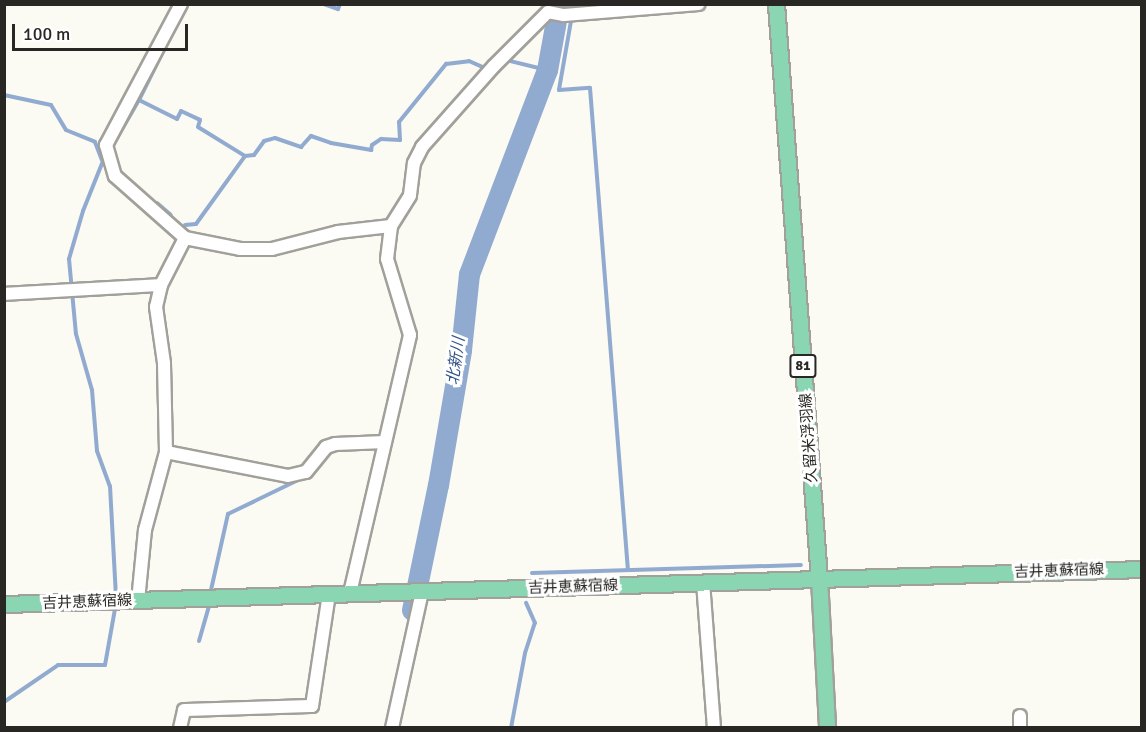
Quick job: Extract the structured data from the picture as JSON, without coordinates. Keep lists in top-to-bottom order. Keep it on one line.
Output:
{"streets":{"main road":["81","久留米浮羽線","吉井恵蘇宿線"]},"crossings":[["久留米浮羽線","吉井恵蘇宿線"]],"water":["北新川"],"scale_bar":"100 m"}
